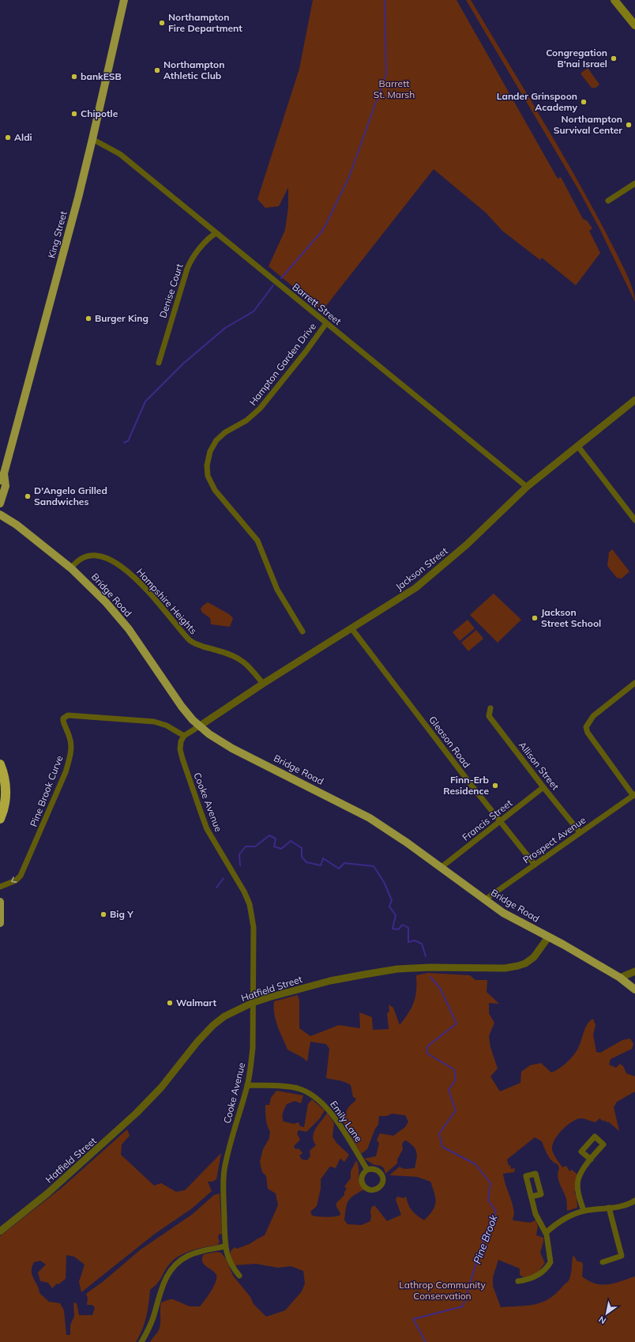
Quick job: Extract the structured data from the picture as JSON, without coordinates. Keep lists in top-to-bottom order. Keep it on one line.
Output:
{"streets":{"main road":["King Street","Bridge Road"],"street":["Denise Court","Barrett Street","Hampton Garden Drive","Jackson Street","Hampshire Heights","Gleason Road","Allison Street","Pine Brook Curve","Cooke Avenue","Francis Street","Prospect Avenue","Hatfield Street","Emily Lane"]},"crossings":[["King Street","Barrett Street"],["Denise Court","Barrett Street"],["Barrett Street","Hampton Garden Drive"],["Barrett Street","Jackson Street"],["Jackson Street","Bridge Road"],["Jackson Street","Hampshire Heights"],["Jackson Street","Gleason Road"],["Bridge Road","Hampshire Heights"],["Bridge Road","Francis Street"],["Bridge Road","Prospect Avenue"],["Bridge Road","Hatfield Street"],["Gleason Road","Francis Street"],["Gleason Road","Prospect Avenue"],["Allison Street","Francis Street"],["Allison Street","Prospect Avenue"],["Pine Brook Curve","Cooke Avenue"],["Cooke Avenue","Hatfield Street"],["Cooke Avenue","Emily Lane"]],"water":["Pine Brook"],"parks":["Barrett St. Marsh","Lathrop Community Conservation"],"places":["Northampton Fire Department","Congregation B'nai Israel","Northampton Athletic Club","bankESB","Lander Grinspoon Academy","Chipotle","Northampton Survival Center","Aldi","Burger King","D'Angelo Grilled Sandwiches","Jackson Street School","Finn-Erb Residence","Big Y","Walmart"],"north":"bottom left"}
